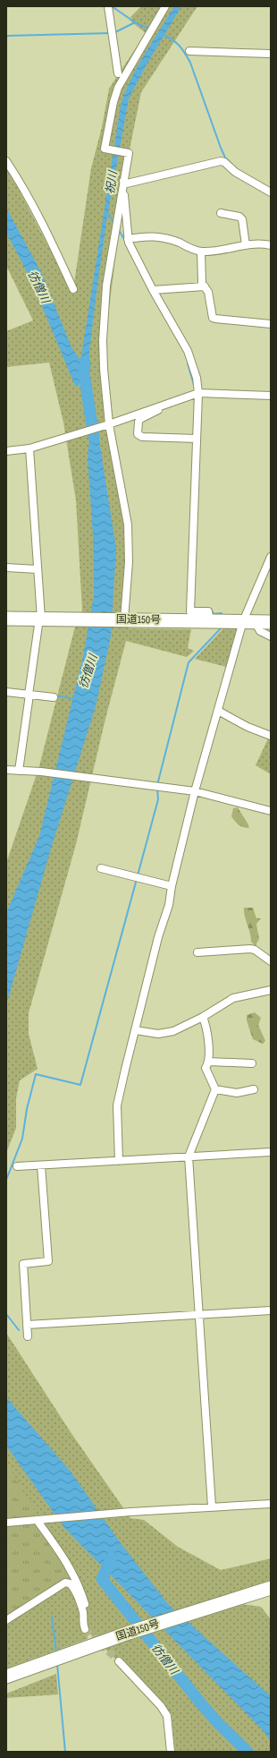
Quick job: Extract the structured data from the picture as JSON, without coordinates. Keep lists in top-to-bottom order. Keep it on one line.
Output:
{"streets":{"highway":["国道150号"]},"water":["祝川","彷僧川"]}
